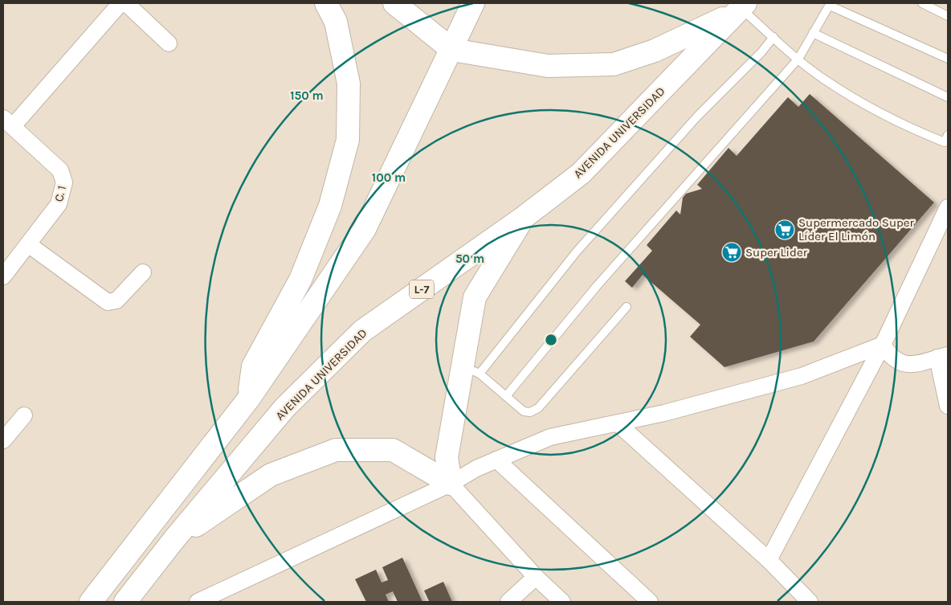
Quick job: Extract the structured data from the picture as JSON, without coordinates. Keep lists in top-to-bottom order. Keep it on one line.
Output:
{"streets":{"main road":["AVENIDA UNIVERSIDAD","L-7"],"street":["C. 1"]},"places":{"supermarket":["Supermercado Super Líder El Limón","Super Lider"]},"rings":["150 m","100 m","50 m"]}
